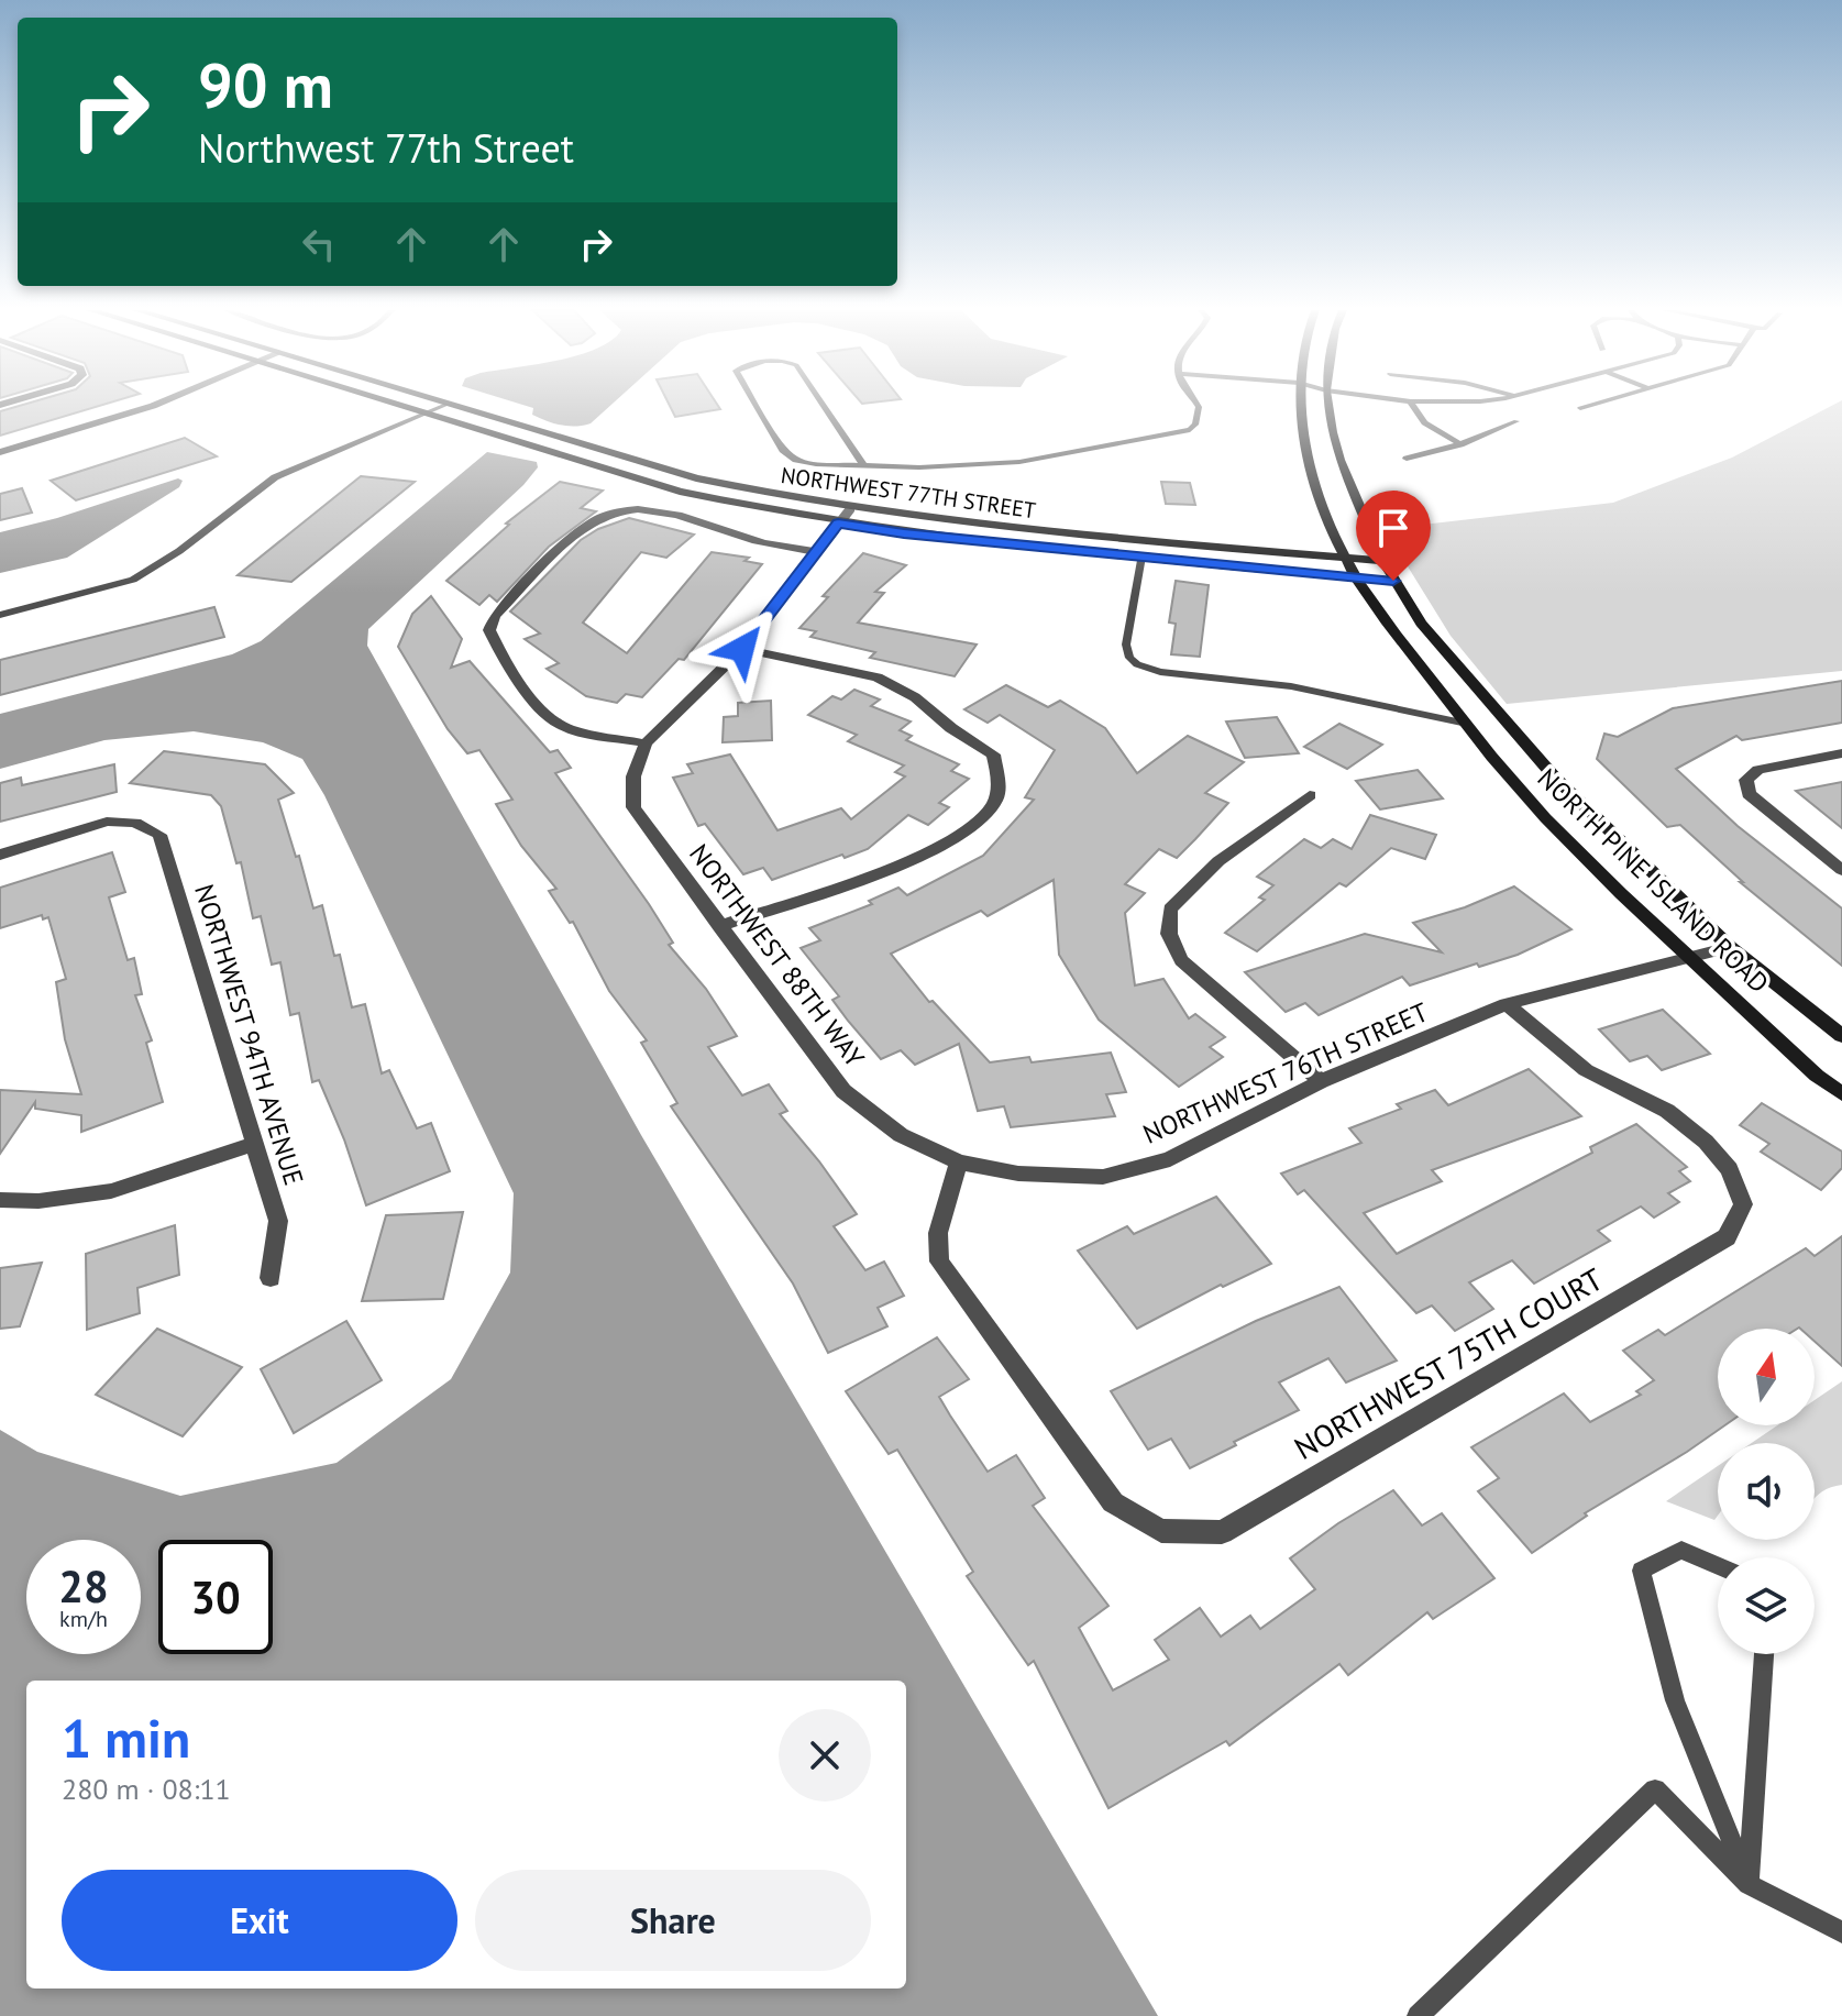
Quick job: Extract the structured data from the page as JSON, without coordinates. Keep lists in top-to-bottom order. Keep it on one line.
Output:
{"streets":{"street":["NORTHWEST 77TH STREET","NORTH PINE ISLAND ROAD","NORTHWEST 88TH WAY","NORTHWEST 94TH AVENUE","NORTHWEST 76TH STREET","NORTHWEST 75TH COURT"]},"crossings":[["NORTHWEST 77TH STREET","NORTH PINE ISLAND ROAD"],["NORTH PINE ISLAND ROAD","NORTHWEST 76TH STREET"],["NORTHWEST 88TH WAY","NORTHWEST 76TH STREET"],["NORTHWEST 88TH WAY","NORTHWEST 75TH COURT"],["NORTHWEST 76TH STREET","NORTHWEST 75TH COURT"]],"north":"top","page":{"turn":["90 m","Northwest 77th Street"],"speed":"28 km/h","limit":"30","heading":["1 min","280 m · 08:11"],"buttons":["Exit","Share"]}}
